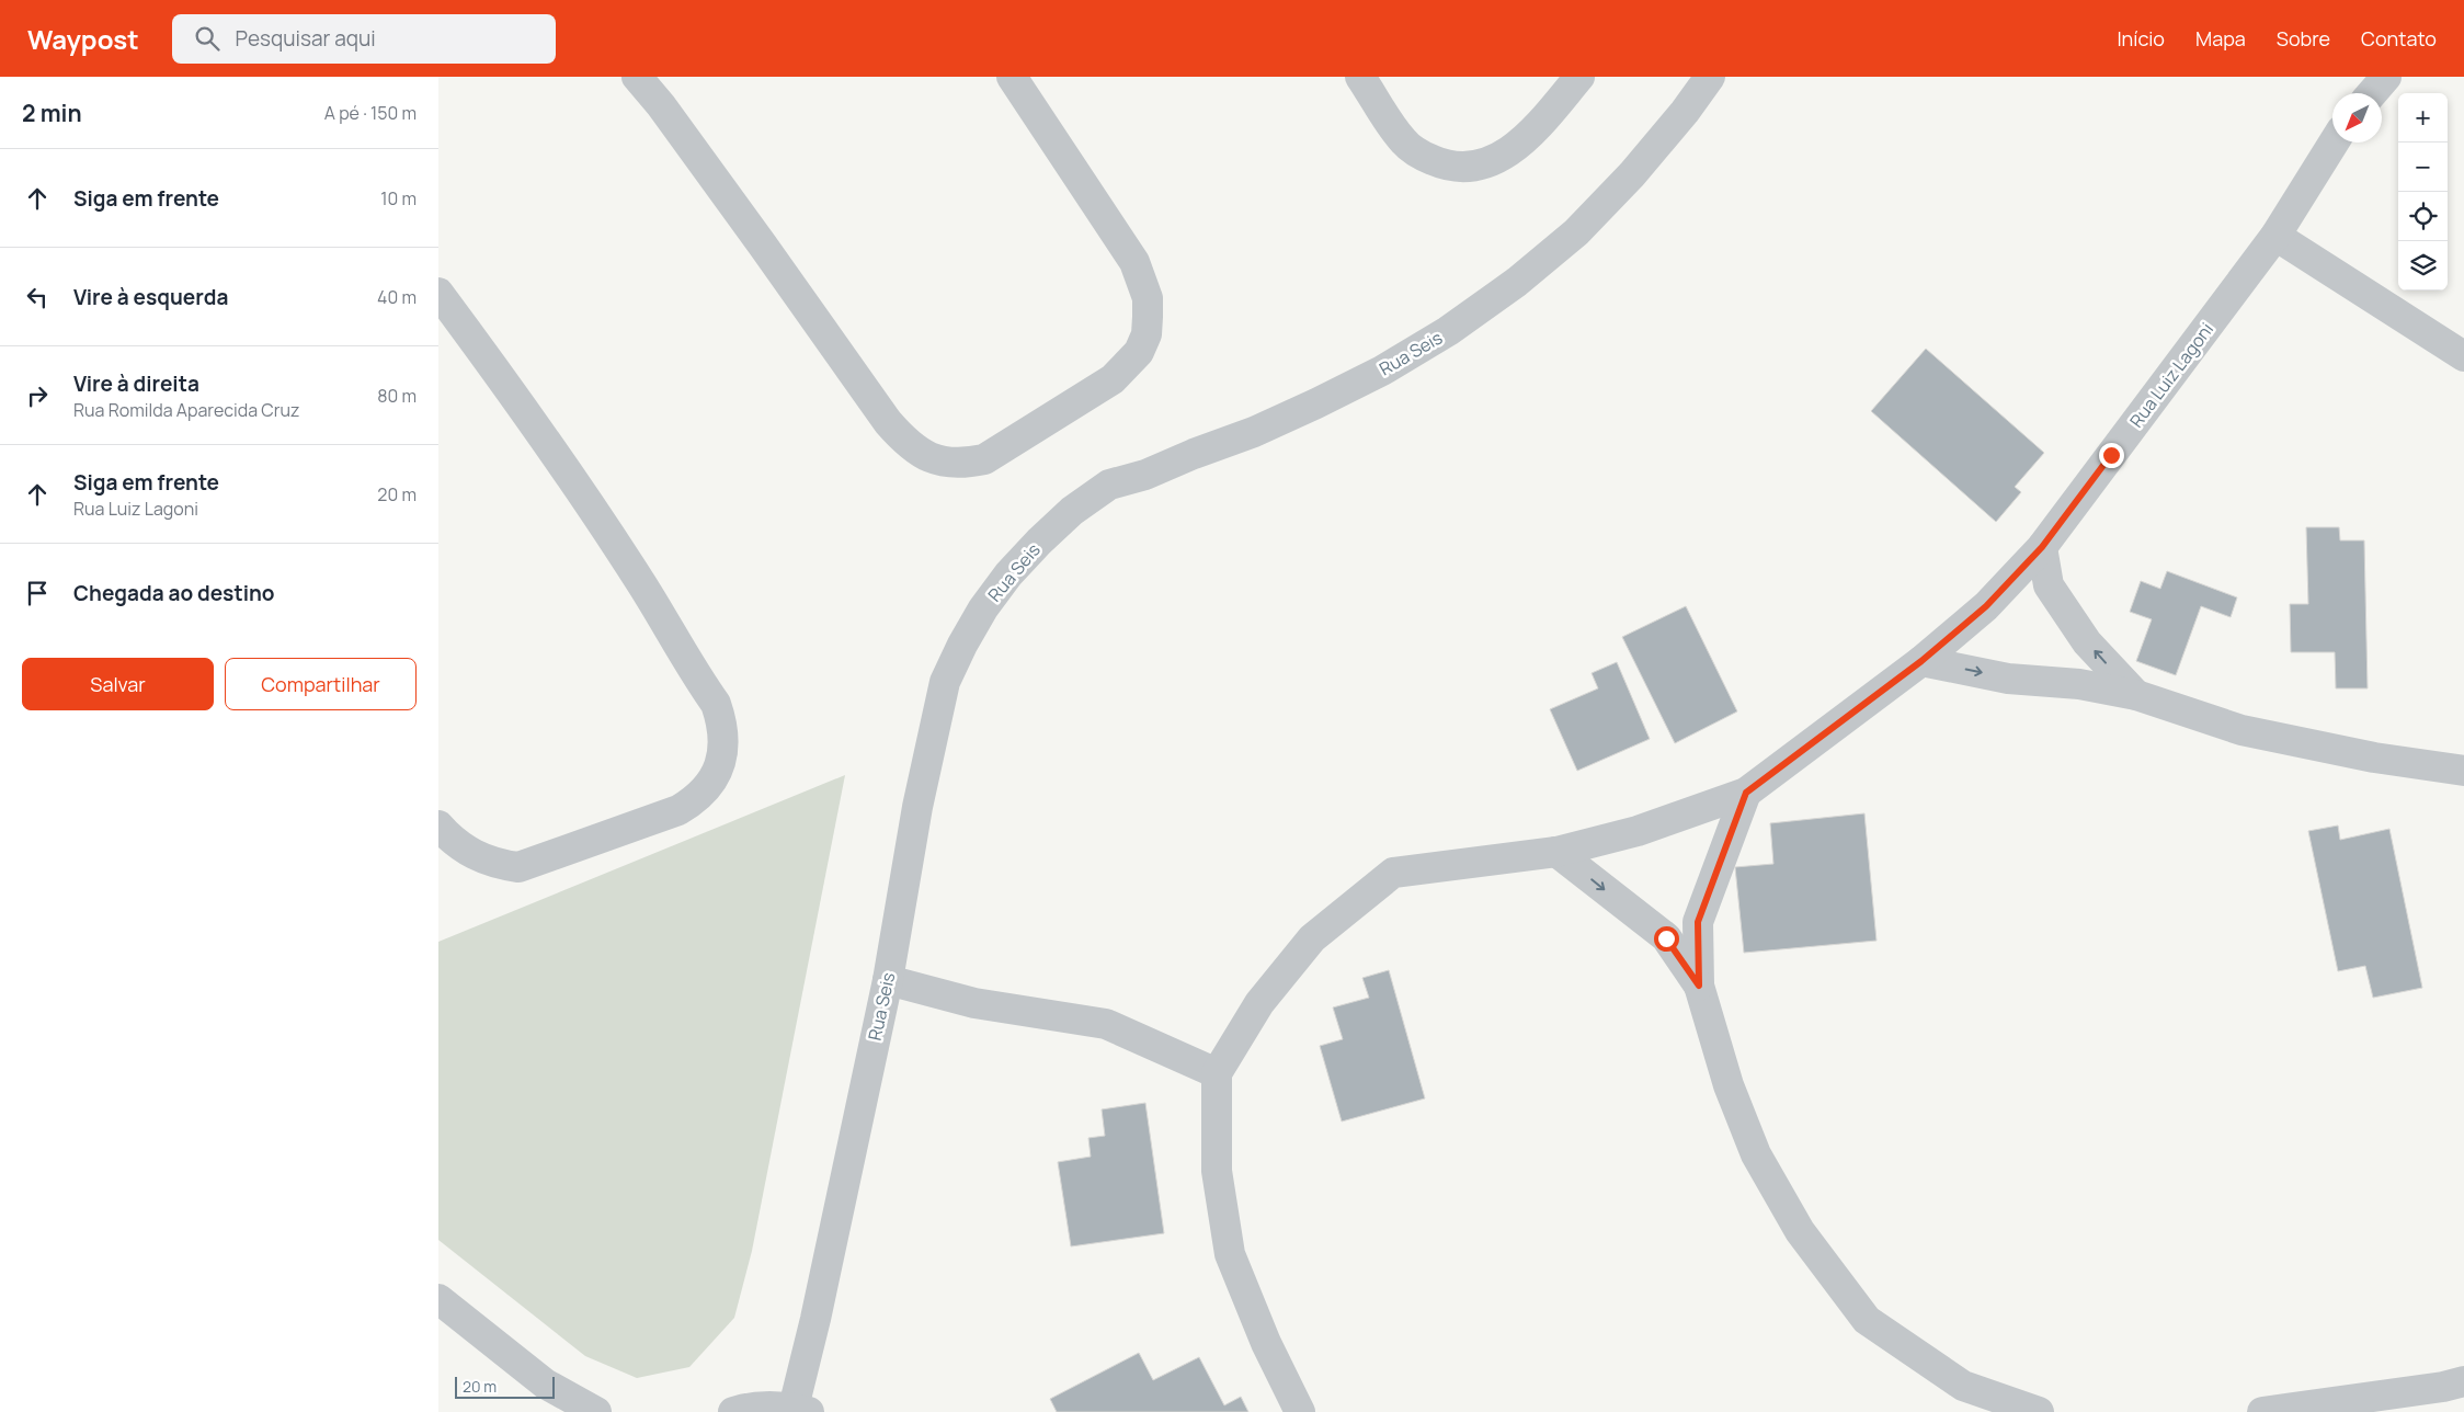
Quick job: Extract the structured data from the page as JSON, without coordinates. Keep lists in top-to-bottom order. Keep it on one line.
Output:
{"streets":{"street":["Rua Seis","Rua Luiz Lagoni"]},"scale_bar":"20 m","north":"bottom left","page":{"header":"Waypost","search":"Pesquisar aqui","nav":["Início","Mapa","Sobre","Contato"],"heading":["2 min","A pé · 150 m"],"map_buttons":["+","−"],"list":[["Siga em frente","10 m"],["Vire à esquerda","40 m"],["Vire à direita","Rua Romilda Aparecida Cruz","80 m"],["Siga em frente","Rua Luiz Lagoni","20 m"],"Chegada ao destino"],"buttons":["Salvar","Compartilhar"],"scale":"20 m"}}
